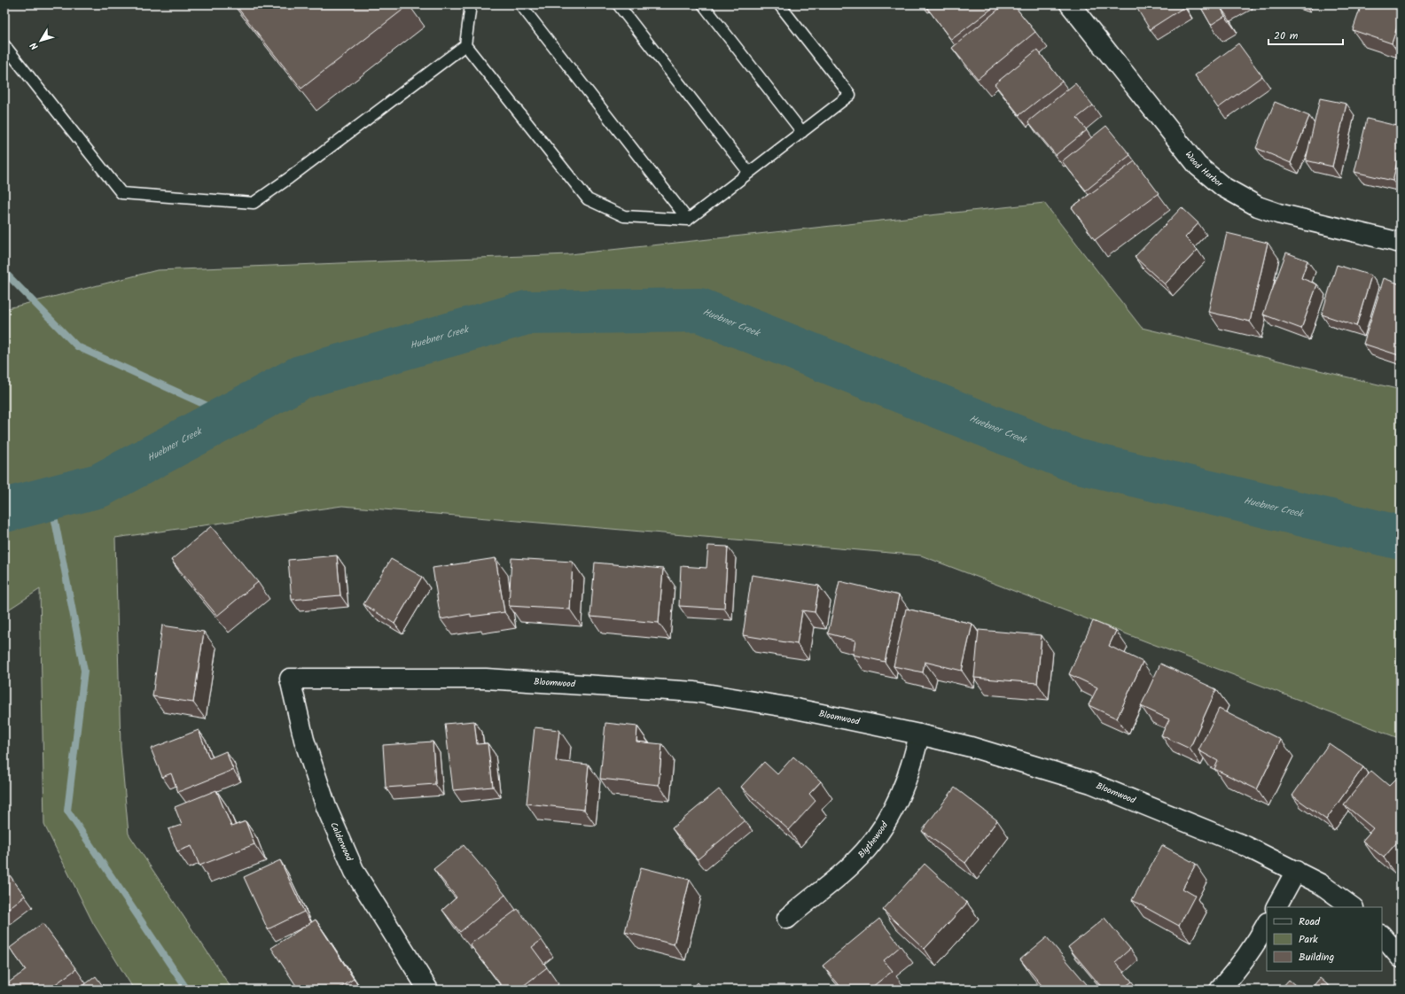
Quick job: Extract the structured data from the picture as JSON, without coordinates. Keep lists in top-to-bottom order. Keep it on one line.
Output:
{"streets":{"street":["Wood Harbor","Bloomwood","Blythewood","Calderwood"]},"crossings":[["Bloomwood","Blythewood"],["Bloomwood","Calderwood"]],"water":["Huebner Creek"],"legend":["Road","Park","Building"],"scale_bar":"20 m","north":"bottom left"}
